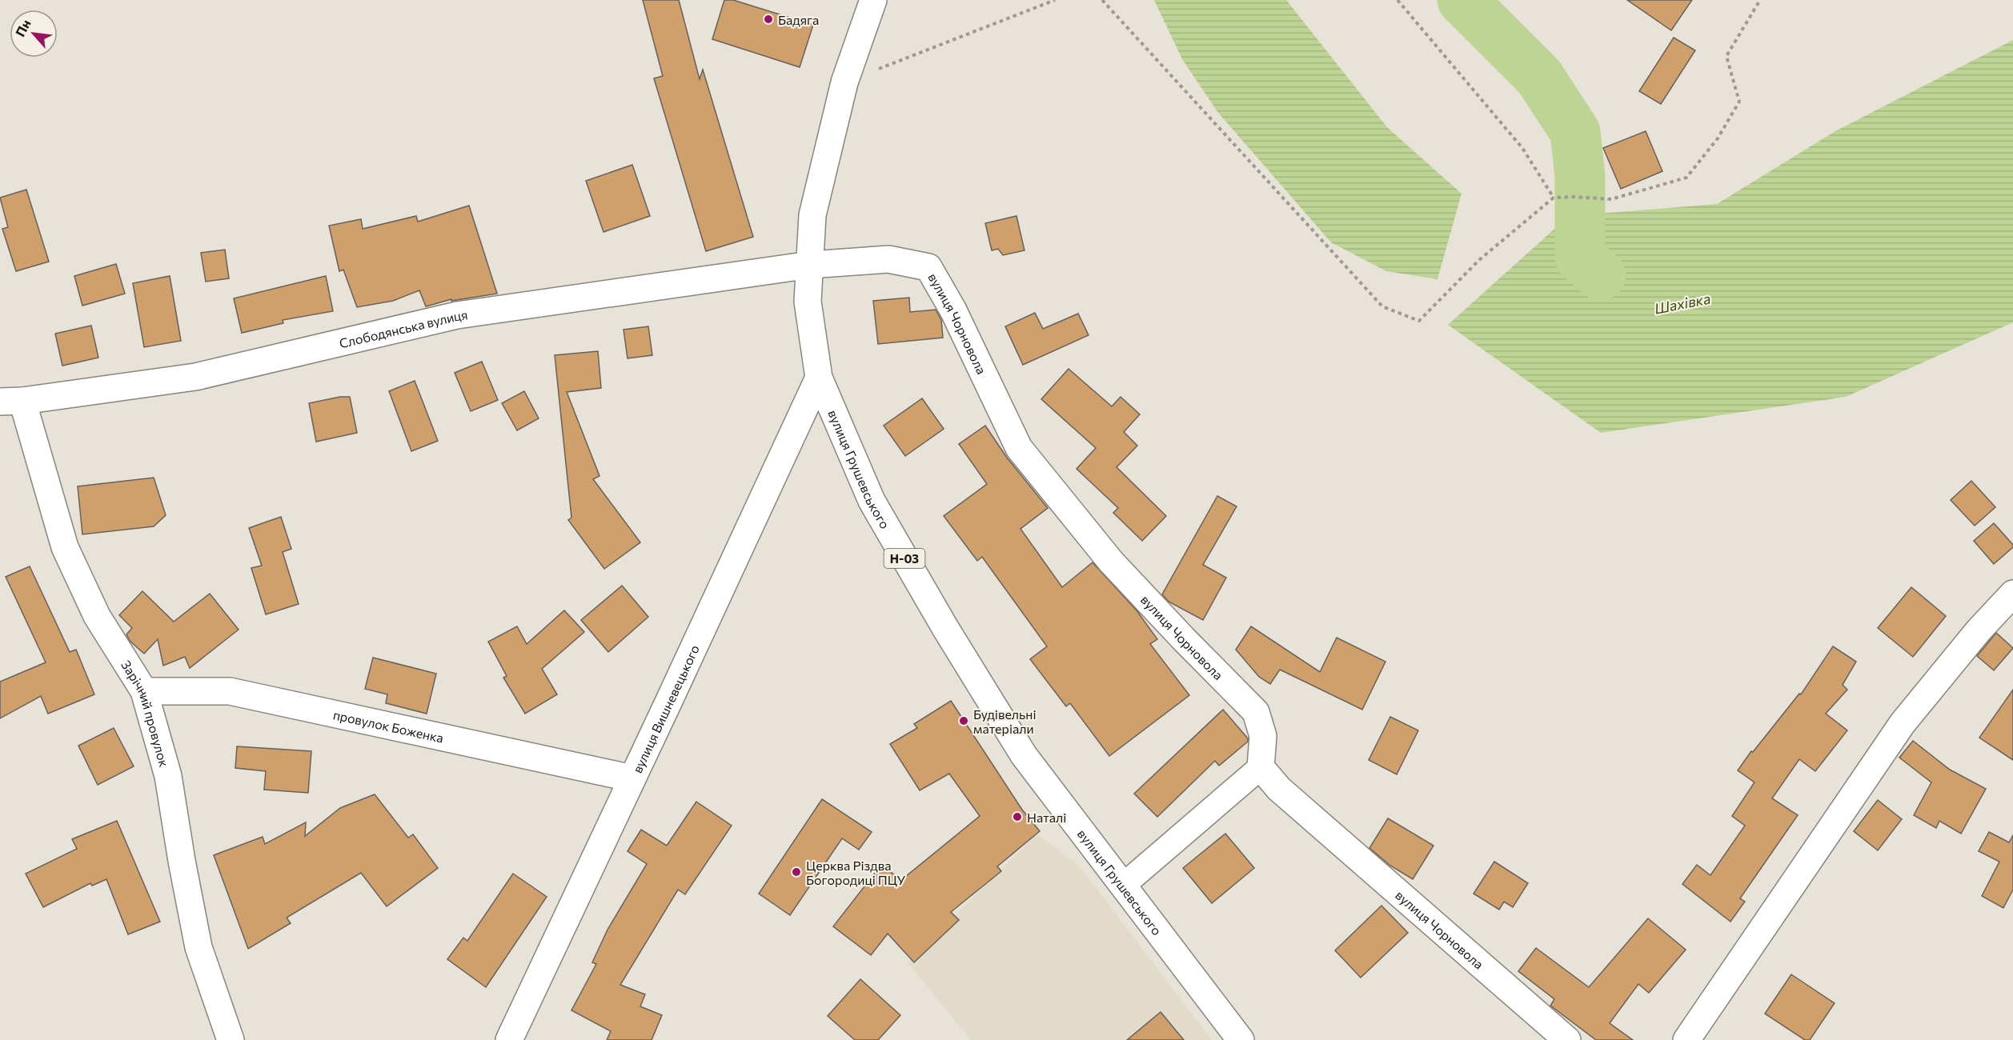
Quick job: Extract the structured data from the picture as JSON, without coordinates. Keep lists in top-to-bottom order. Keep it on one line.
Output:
{"streets":{"street":["вулиця Чорновола","Слободянська вулиця","вулиця Грушевського","Н-03","вулиця Вишневецького","Зарічний провулок","провулок Боженка"]},"crossings":[["вулиця Чорновола","Слободянська вулиця"],["вулиця Чорновола","вулиця Грушевського"],["Слободянська вулиця","вулиця Грушевського"],["Слободянська вулиця","Зарічний провулок"],["вулиця Грушевського","вулиця Вишневецького"],["вулиця Вишневецького","провулок Боженка"],["Зарічний провулок","провулок Боженка"]],"water":["Шахівка"],"places":["Бадяга","Будівельні матеріали","Наталі","Церква Різдва Богородиці ПЦУ"],"north":"top left"}
